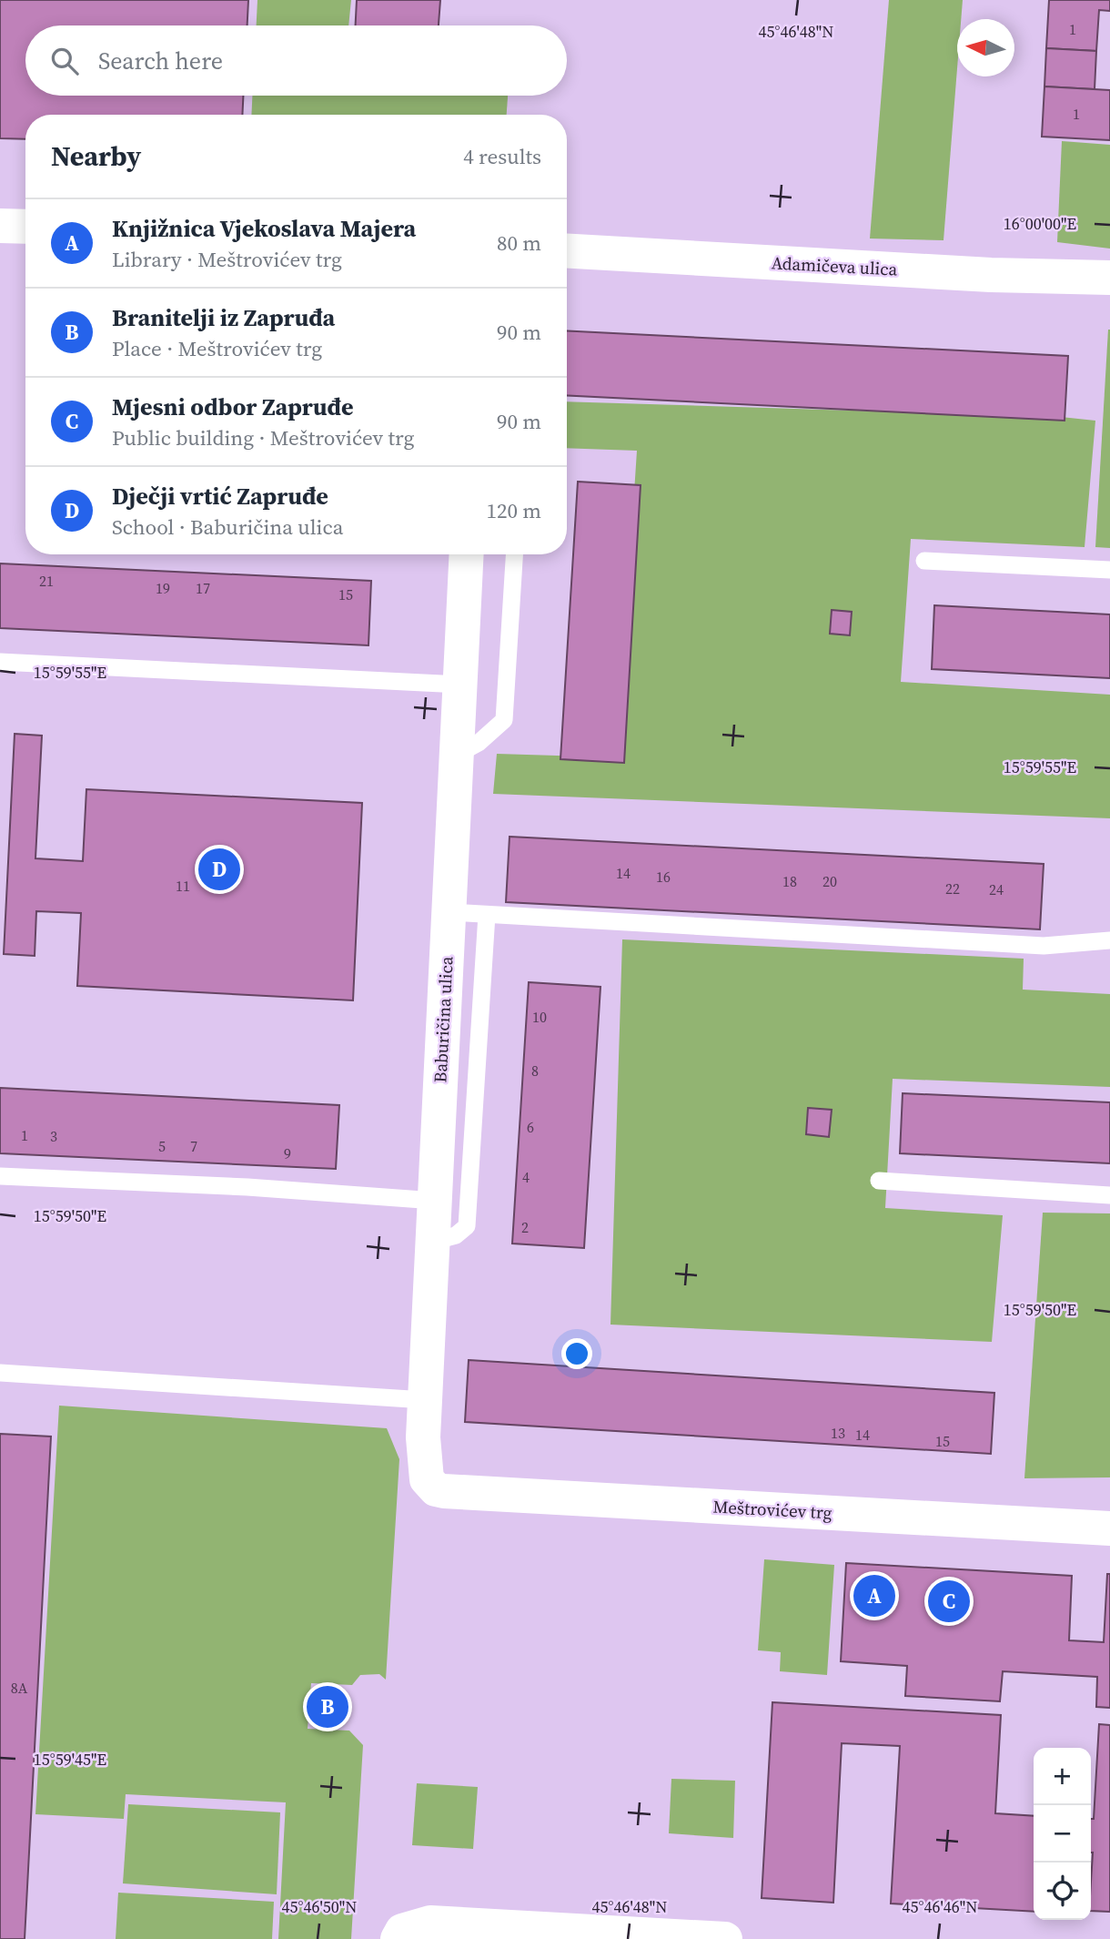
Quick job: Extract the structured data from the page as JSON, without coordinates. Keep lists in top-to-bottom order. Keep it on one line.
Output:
{"streets":{"street":["Adamičeva ulica","Baburičina ulica","Meštrovićev trg"]},"crossings":[["Baburičina ulica","Meštrovićev trg"]],"house_numbers":["1","1","21","19","17","15","14","16","18","20","11","22","24","10","8","6","1","3","5","7","9","4","2","13","14","15","8A"],"north":"left","page":{"search":"Search here","heading":["Nearby","4 results"],"list":[{"mark":"A","name":"Knjižnica Vjekoslava Majera","note":"Library · Meštrovićev trg","value":"80 m"},{"mark":"B","name":"Branitelji iz Zapruđa","note":"Place · Meštrovićev trg","value":"90 m"},{"mark":"C","name":"Mjesni odbor Zapruđe","note":"Public building · Meštrovićev trg","value":"90 m"},{"mark":"D","name":"Dječji vrtić Zapruđe","note":"School · Baburičina ulica","value":"120 m"}],"pins":["D","A","C","B"],"map_buttons":["+","−"]},"coordinates":["45°46'48\"N","16°00'00\"E","15°59'55\"E","15°59'50\"E","15°59'45\"E","45°46'50\"N","45°46'46\"N"]}
